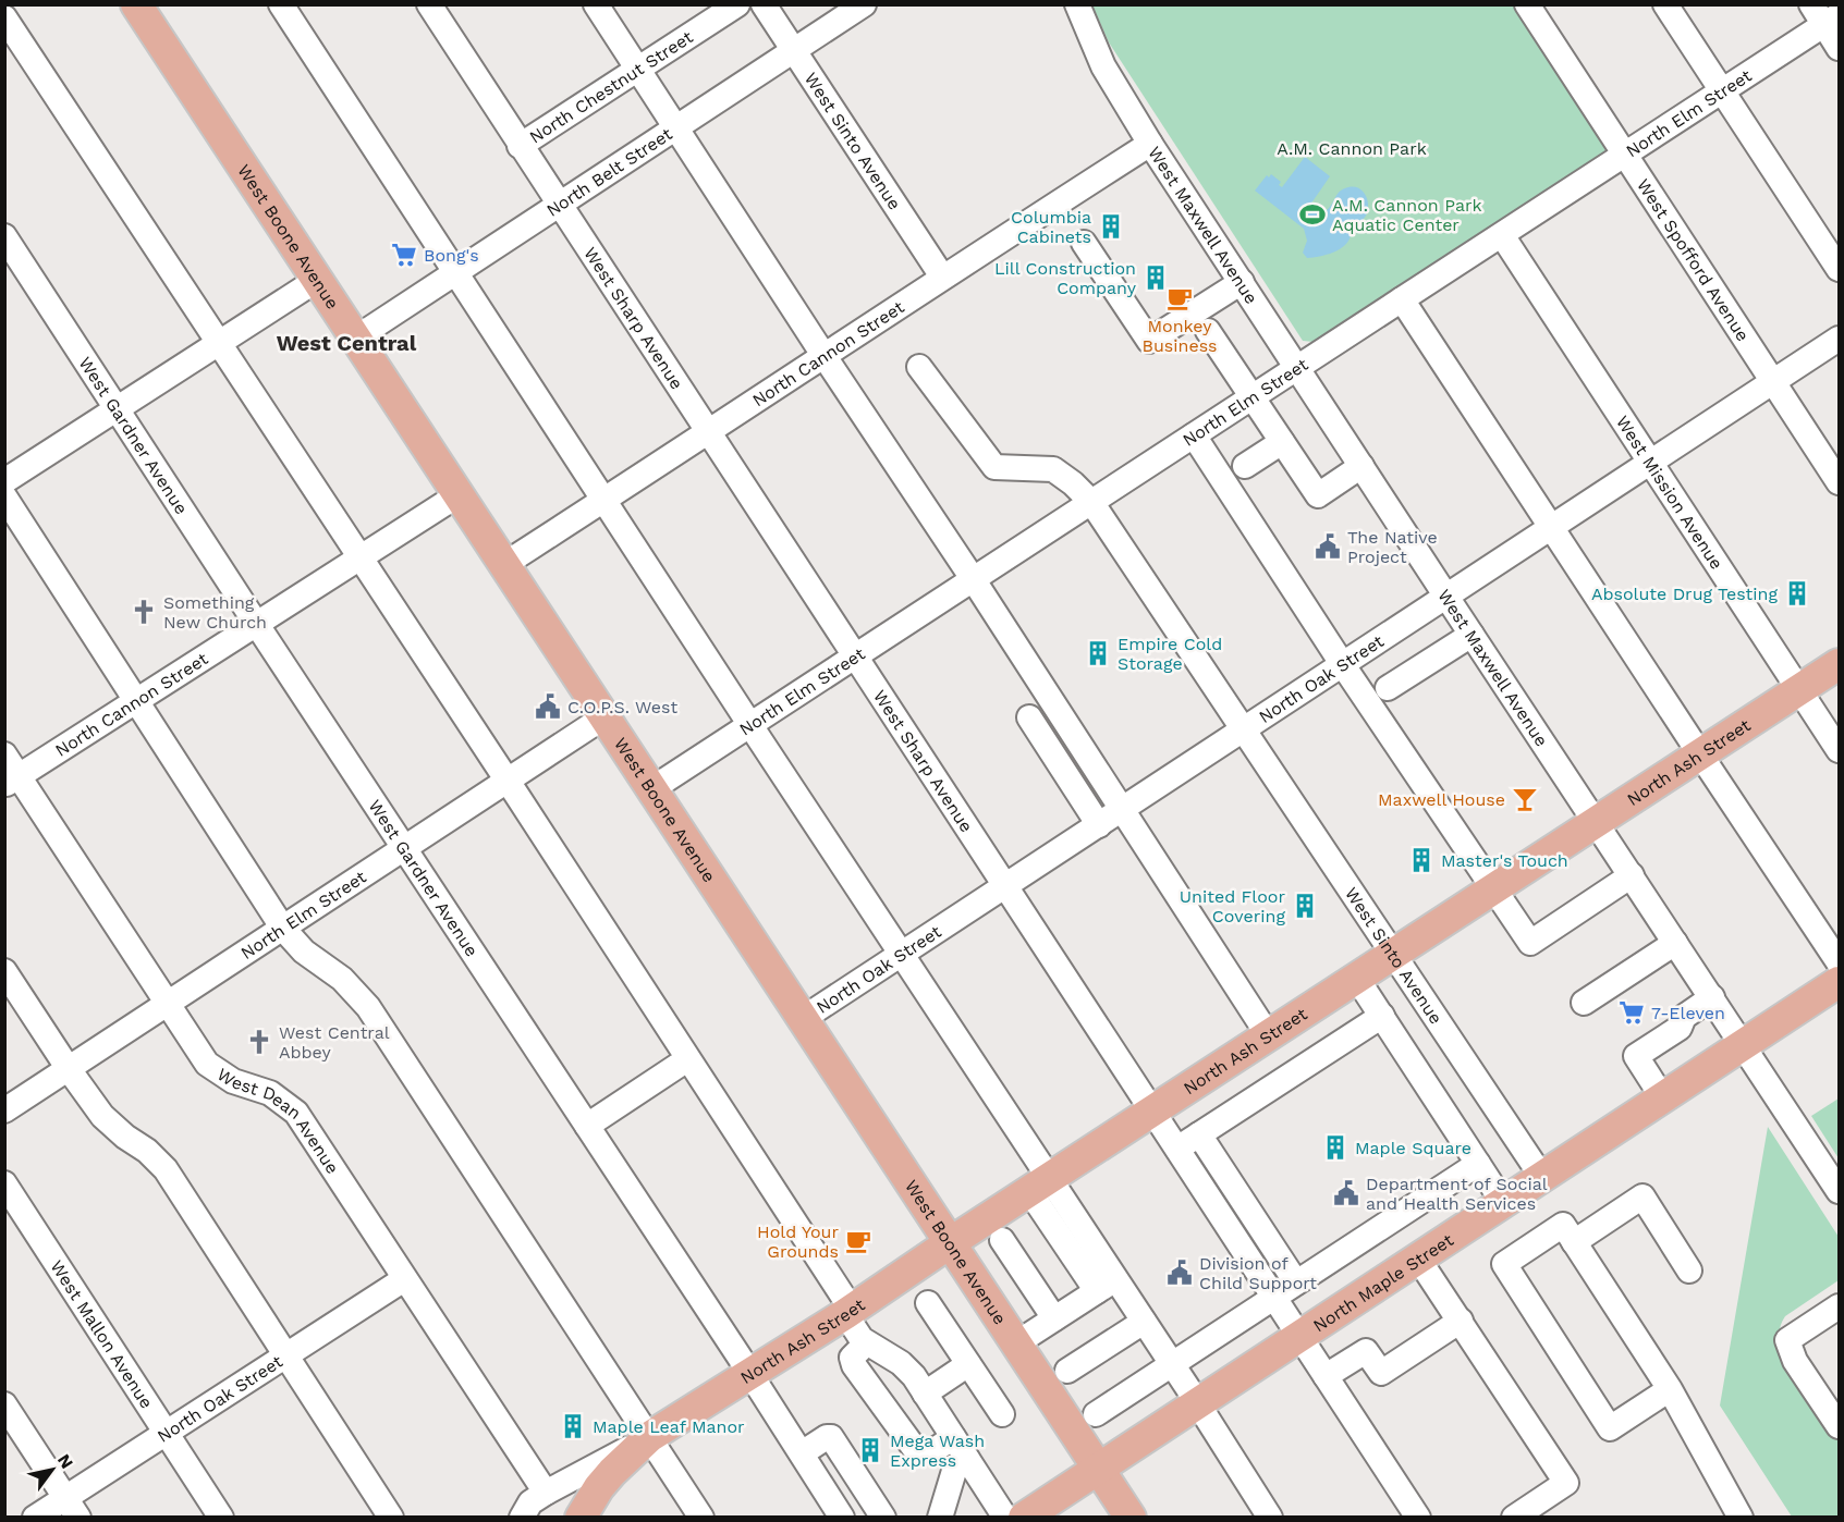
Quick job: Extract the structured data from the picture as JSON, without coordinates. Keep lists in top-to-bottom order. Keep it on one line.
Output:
{"streets":{"main road":["West Boone Avenue","North Ash Street","North Maple Street"],"street":["North Chestnut Street","North Elm Street","West Sinto Avenue","North Belt Street","West Maxwell Avenue","West Spofford Avenue","West Sharp Avenue","North Cannon Street","West Gardner Avenue","West Mission Avenue","North Oak Street","West Dean Avenue","West Mallon Avenue"]},"crossings":[["North Chestnut Street","West Sharp Avenue"],["North Elm Street","West Sinto Avenue"],["North Elm Street","West Maxwell Avenue"],["North Elm Street","West Boone Avenue"],["North Elm Street","West Spofford Avenue"],["North Elm Street","West Sharp Avenue"],["North Elm Street","West Gardner Avenue"],["North Elm Street","West Mission Avenue"],["North Elm Street","West Dean Avenue"],["West Sinto Avenue","North Belt Street"],["West Sinto Avenue","North Cannon Street"],["West Sinto Avenue","North Oak Street"],["West Sinto Avenue","North Ash Street"],["West Sinto Avenue","North Maple Street"],["North Belt Street","West Boone Avenue"],["North Belt Street","West Sharp Avenue"],["West Maxwell Avenue","North Cannon Street"],["West Maxwell Avenue","North Oak Street"],["West Maxwell Avenue","North Ash Street"],["West Maxwell Avenue","North Maple Street"],["West Boone Avenue","North Cannon Street"],["West Boone Avenue","North Oak Street"],["West Boone Avenue","North Ash Street"],["West Boone Avenue","North Maple Street"],["West Spofford Avenue","North Oak Street"],["West Sharp Avenue","North Cannon Street"],["West Sharp Avenue","North Oak Street"],["West Sharp Avenue","North Ash Street"],["West Sharp Avenue","North Maple Street"],["North Cannon Street","West Gardner Avenue"],["North Cannon Street","West Dean Avenue"],["West Gardner Avenue","North Ash Street"],["West Mission Avenue","North Oak Street"],["West Mission Avenue","North Ash Street"],["North Oak Street","West Dean Avenue"],["North Oak Street","West Mallon Avenue"],["North Ash Street","West Dean Avenue"]],"districts":["West Central"],"parks":["A.M. Cannon Park"],"places":{"sports":["A.M. Cannon Park Aquatic Center"],"building":["Columbia Cabinets","Lill Construction Company","Absolute Drug Testing","Empire Cold Storage","Master's Touch","United Floor Covering","Maple Square","Maple Leaf Manor","Mega Wash Express"],"supermarket":["Bong's","7-Eleven"],"cafe":["Monkey Business","Hold Your Grounds"],"public building":["The Native Project","C.O.P.S. West","Department of Social and Health Services","Division of Child Support"],"church":["Something New Church","West Central Abbey"],"bar":["Maxwell House"]},"north":"top right"}
